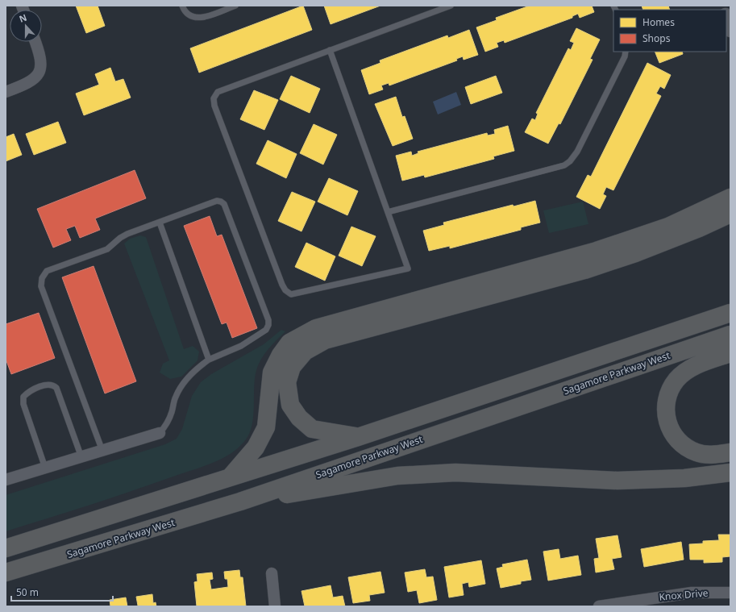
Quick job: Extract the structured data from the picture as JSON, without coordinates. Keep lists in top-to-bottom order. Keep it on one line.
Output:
{"streets":{"highway":["Sagamore Parkway West"],"street":["Knox Drive"]},"legend":["Homes","Shops"],"scale_bar":"50 m","north":"top"}
